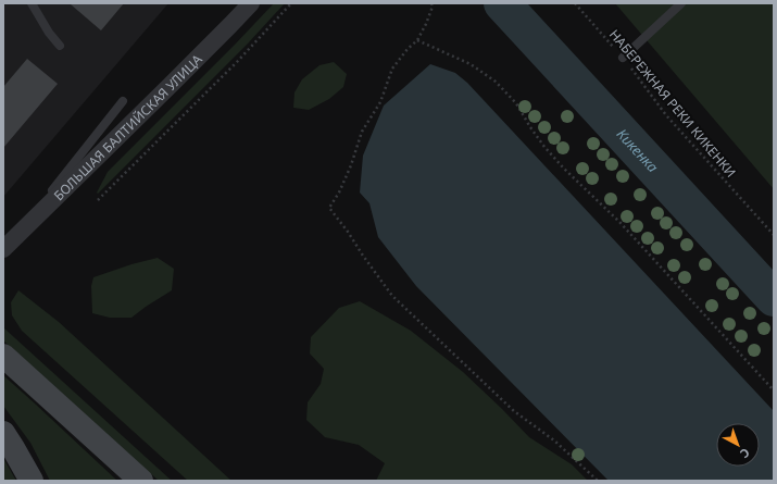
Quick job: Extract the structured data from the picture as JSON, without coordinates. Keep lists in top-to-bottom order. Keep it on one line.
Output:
{"streets":{"street":["БОЛЬШАЯ БАЛТИЙСКАЯ УЛИЦА"],"path":["НАБЕРЕЖНАЯ РЕКИ КИКЕНКИ"]},"water":["Кикенка"],"north":"bottom right"}
